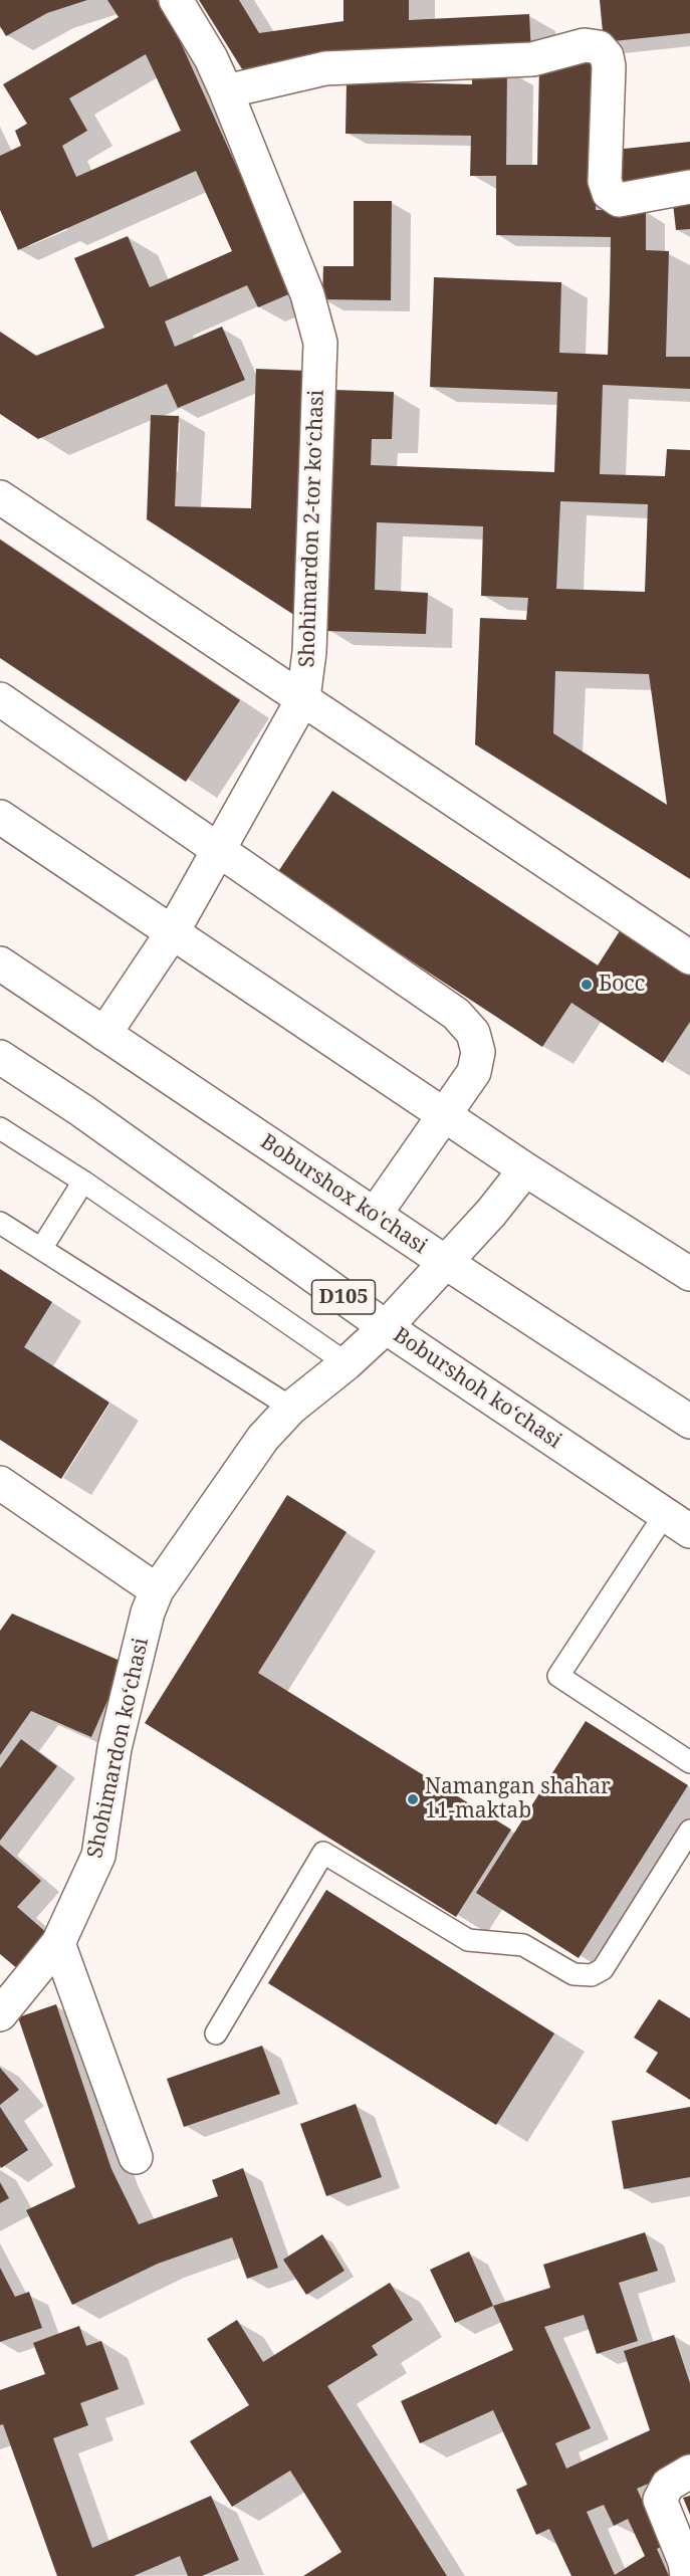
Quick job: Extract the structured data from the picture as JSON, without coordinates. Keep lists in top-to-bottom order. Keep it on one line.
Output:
{"streets":{"street":["Shohimardon 2-tor koʻchasi","Boburshox ko'chasi","D105","Boburshoh koʻchasi","Shohimardon koʻchasi"]},"crossings":[["Shohimardon 2-tor koʻchasi","Boburshox ko'chasi"],["Boburshox ko'chasi","Shohimardon koʻchasi"],["Boburshoh koʻchasi","Shohimardon koʻchasi"]],"places":["Босс","Namangan shahar 11-maktab"]}
